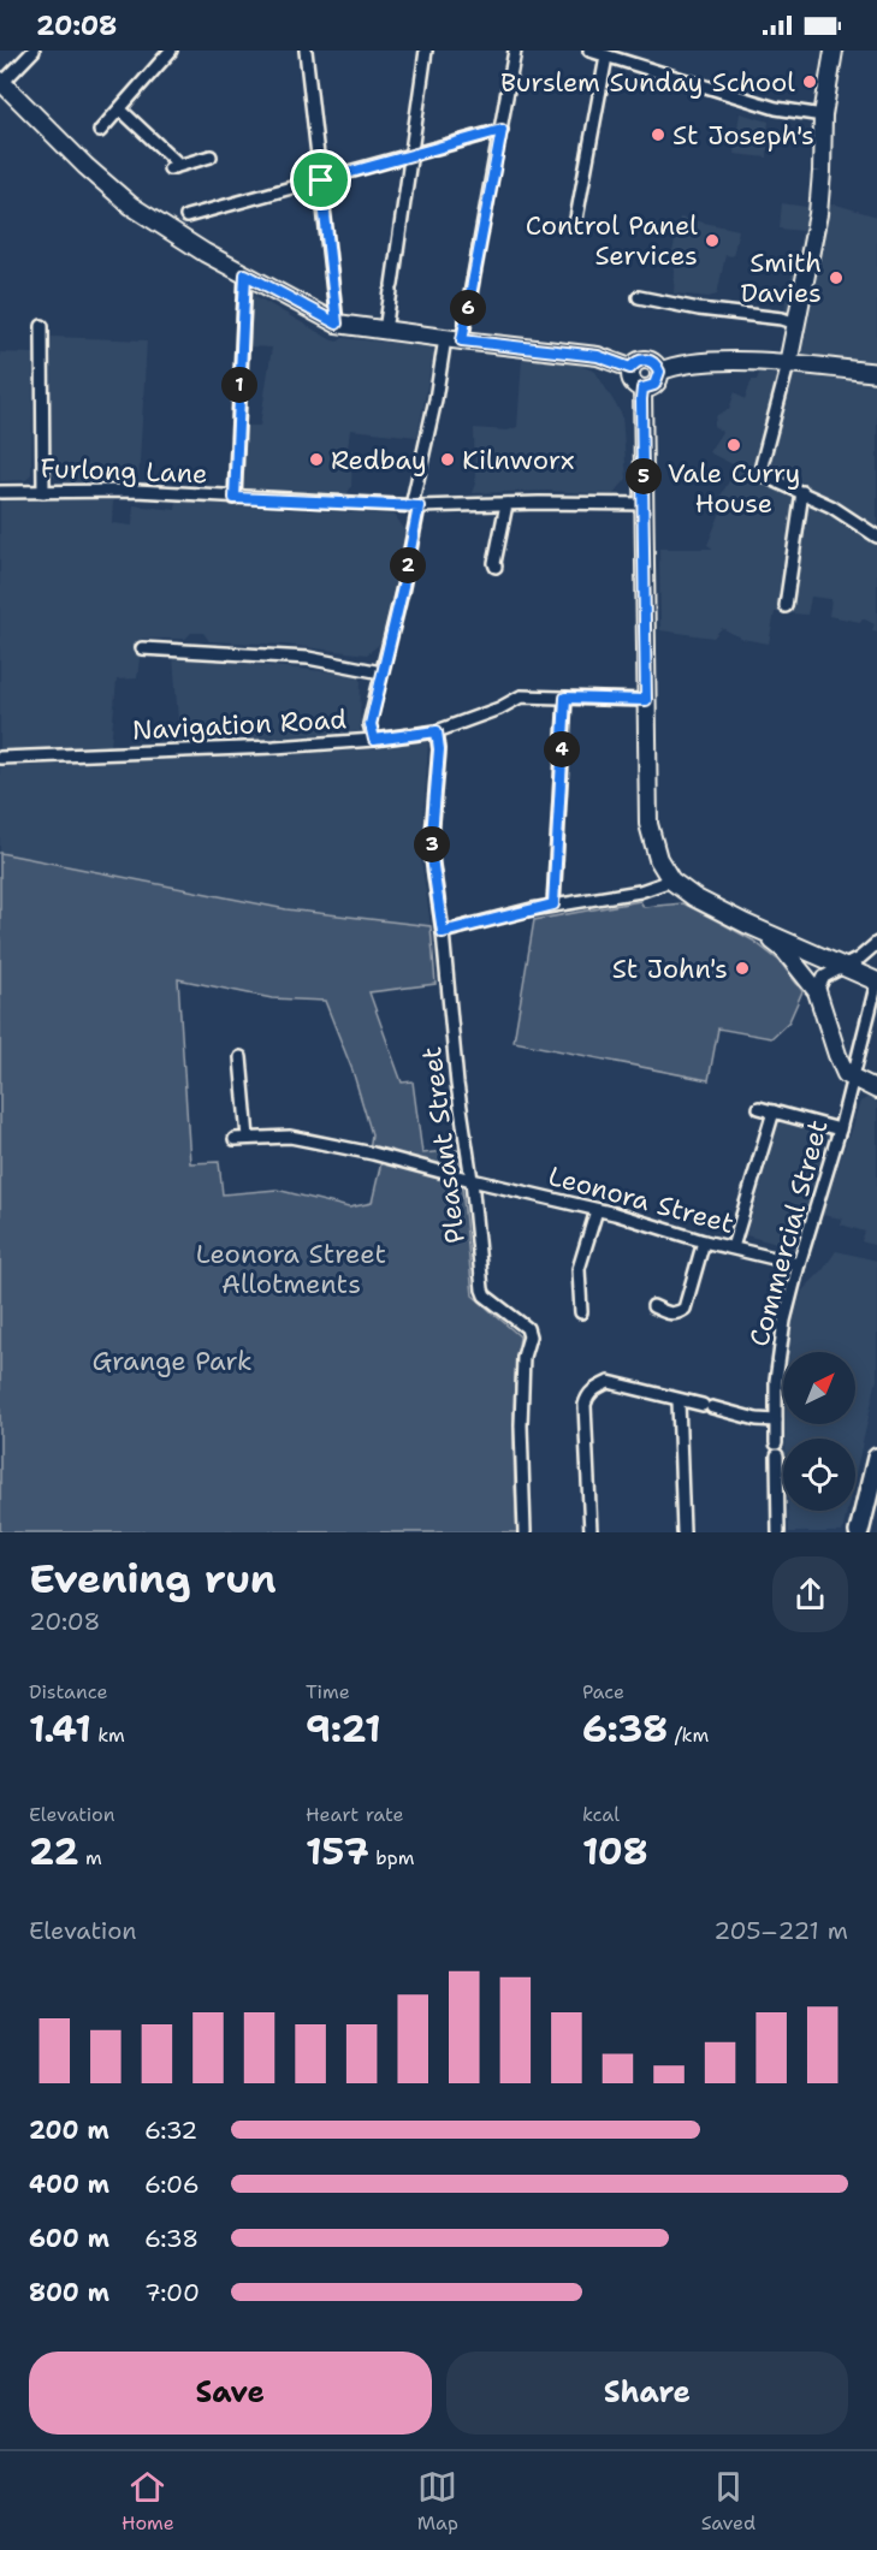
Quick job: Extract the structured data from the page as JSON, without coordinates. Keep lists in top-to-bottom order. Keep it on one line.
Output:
{"streets":{"street":["Furlong Lane","Navigation Road","Pleasant Street","Leonora Street","Commercial Street"]},"crossings":[["Navigation Road","Pleasant Street"],["Pleasant Street","Leonora Street"],["Leonora Street","Commercial Street"]],"parks":["Leonora Street Allotments","Grange Park"],"places":["Burslem Sunday School","St Joseph's","Control Panel Services","Smith Davies","Vale Curry House","Redbay","Kilnworx","St John's"],"north":"top right","page":{"status":"20:08","pins":["6","1","5","2","4","3"],"heading":["Evening run","20:08"],"stats":[["Distance","1.41 km"],["Time","9:21"],["Pace","6:38 /km"],["Elevation","22 m"],["Heart rate","157 bpm"],["kcal","108"]],"chart":["Elevation","205–221 m"],"list":[{"name":"200 m","note":"6:32"},{"name":"400 m","note":"6:06"},{"name":"600 m","note":"6:38"},{"name":"800 m","note":"7:00"}],"buttons":["Save","Share"],"tabs":["Home","Map","Saved"]}}
